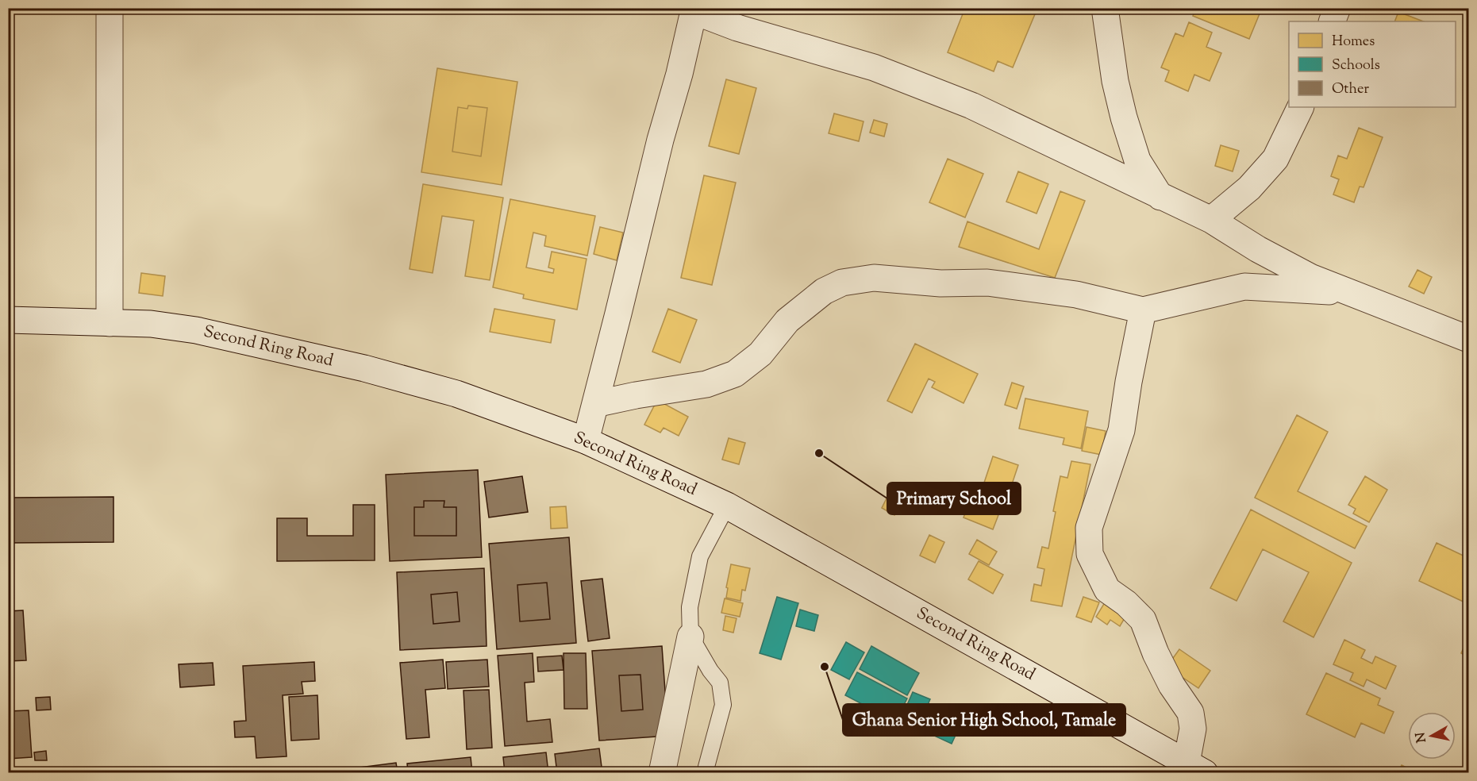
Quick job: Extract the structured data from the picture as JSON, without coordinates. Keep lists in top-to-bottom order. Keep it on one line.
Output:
{"streets":{"street":["Second Ring Road"]},"places":["Primary School","Ghana Senior High School, Tamale"],"legend":["Homes","Schools","Other"],"north":"left"}
